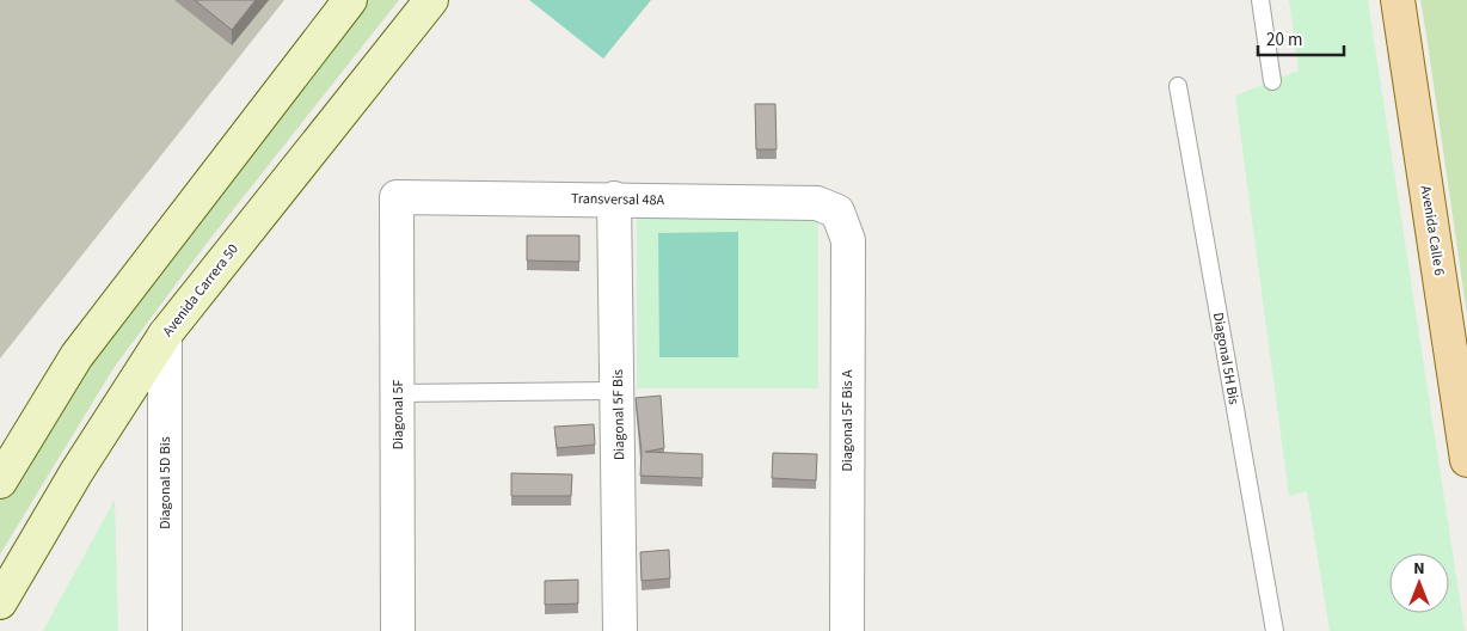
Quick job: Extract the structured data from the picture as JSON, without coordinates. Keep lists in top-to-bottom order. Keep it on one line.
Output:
{"streets":{"main road":["Avenida Calle 6","Avenida Carrera 50"],"street":["Transversal 48A","Diagonal 5F","Diagonal 5F Bis","Diagonal 5F Bis A","Diagonal 5D Bis"],"lane":["Diagonal 5H Bis"]},"crossings":[["Transversal 48A","Diagonal 5F"],["Transversal 48A","Diagonal 5F Bis"],["Transversal 48A","Diagonal 5F Bis A"],["Avenida Carrera 50","Diagonal 5D Bis"]],"scale_bar":"20 m","north":"top"}
